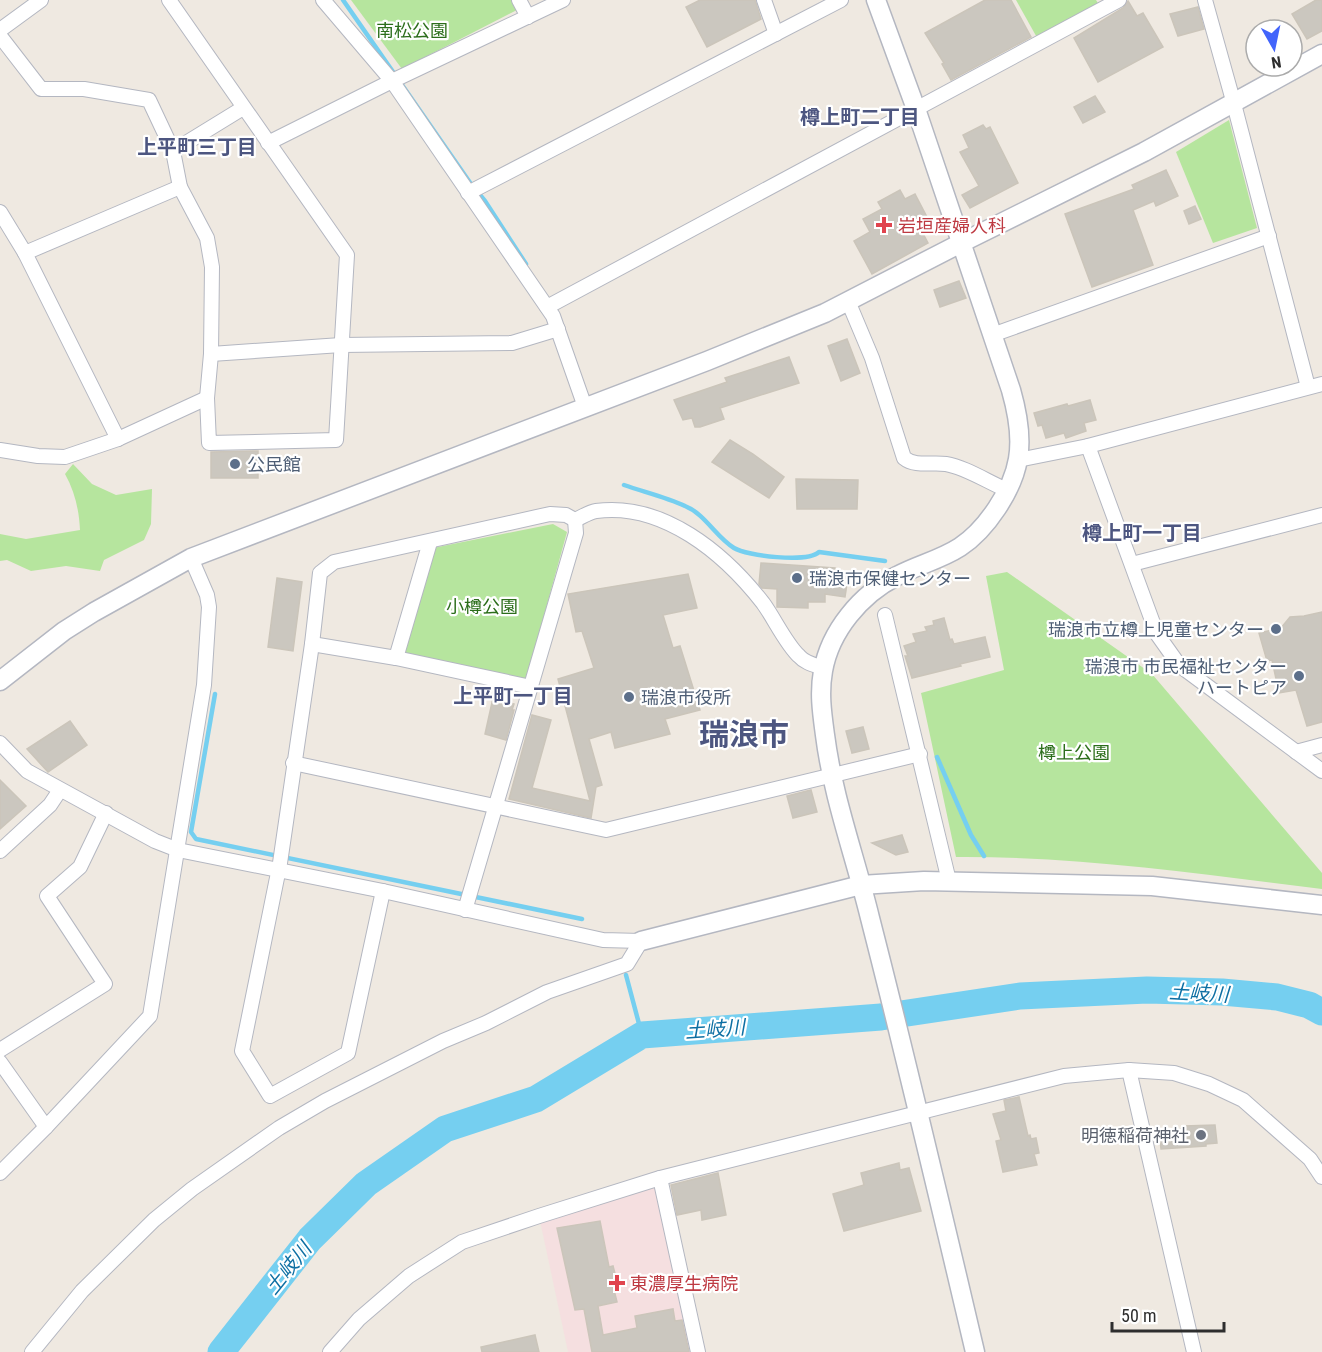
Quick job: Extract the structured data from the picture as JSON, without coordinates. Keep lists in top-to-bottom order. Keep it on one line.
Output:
{"districts":["樽上町二丁目","上平町三丁目","樽上町一丁目","上平町一丁目","瑞浪市"],"water":["土岐川"],"parks":["南松公園","小樽公園","樽上公園"],"places":{"health":["岩垣産婦人科","東濃厚生病院"],"other":["公民館","瑞浪市保健センター","瑞浪市立樽上児童センター","瑞浪市 市民福祉センター ハートピア","瑞浪市役所","明徳稲荷神社"]},"scale_bar":"50 m","north":"bottom"}
